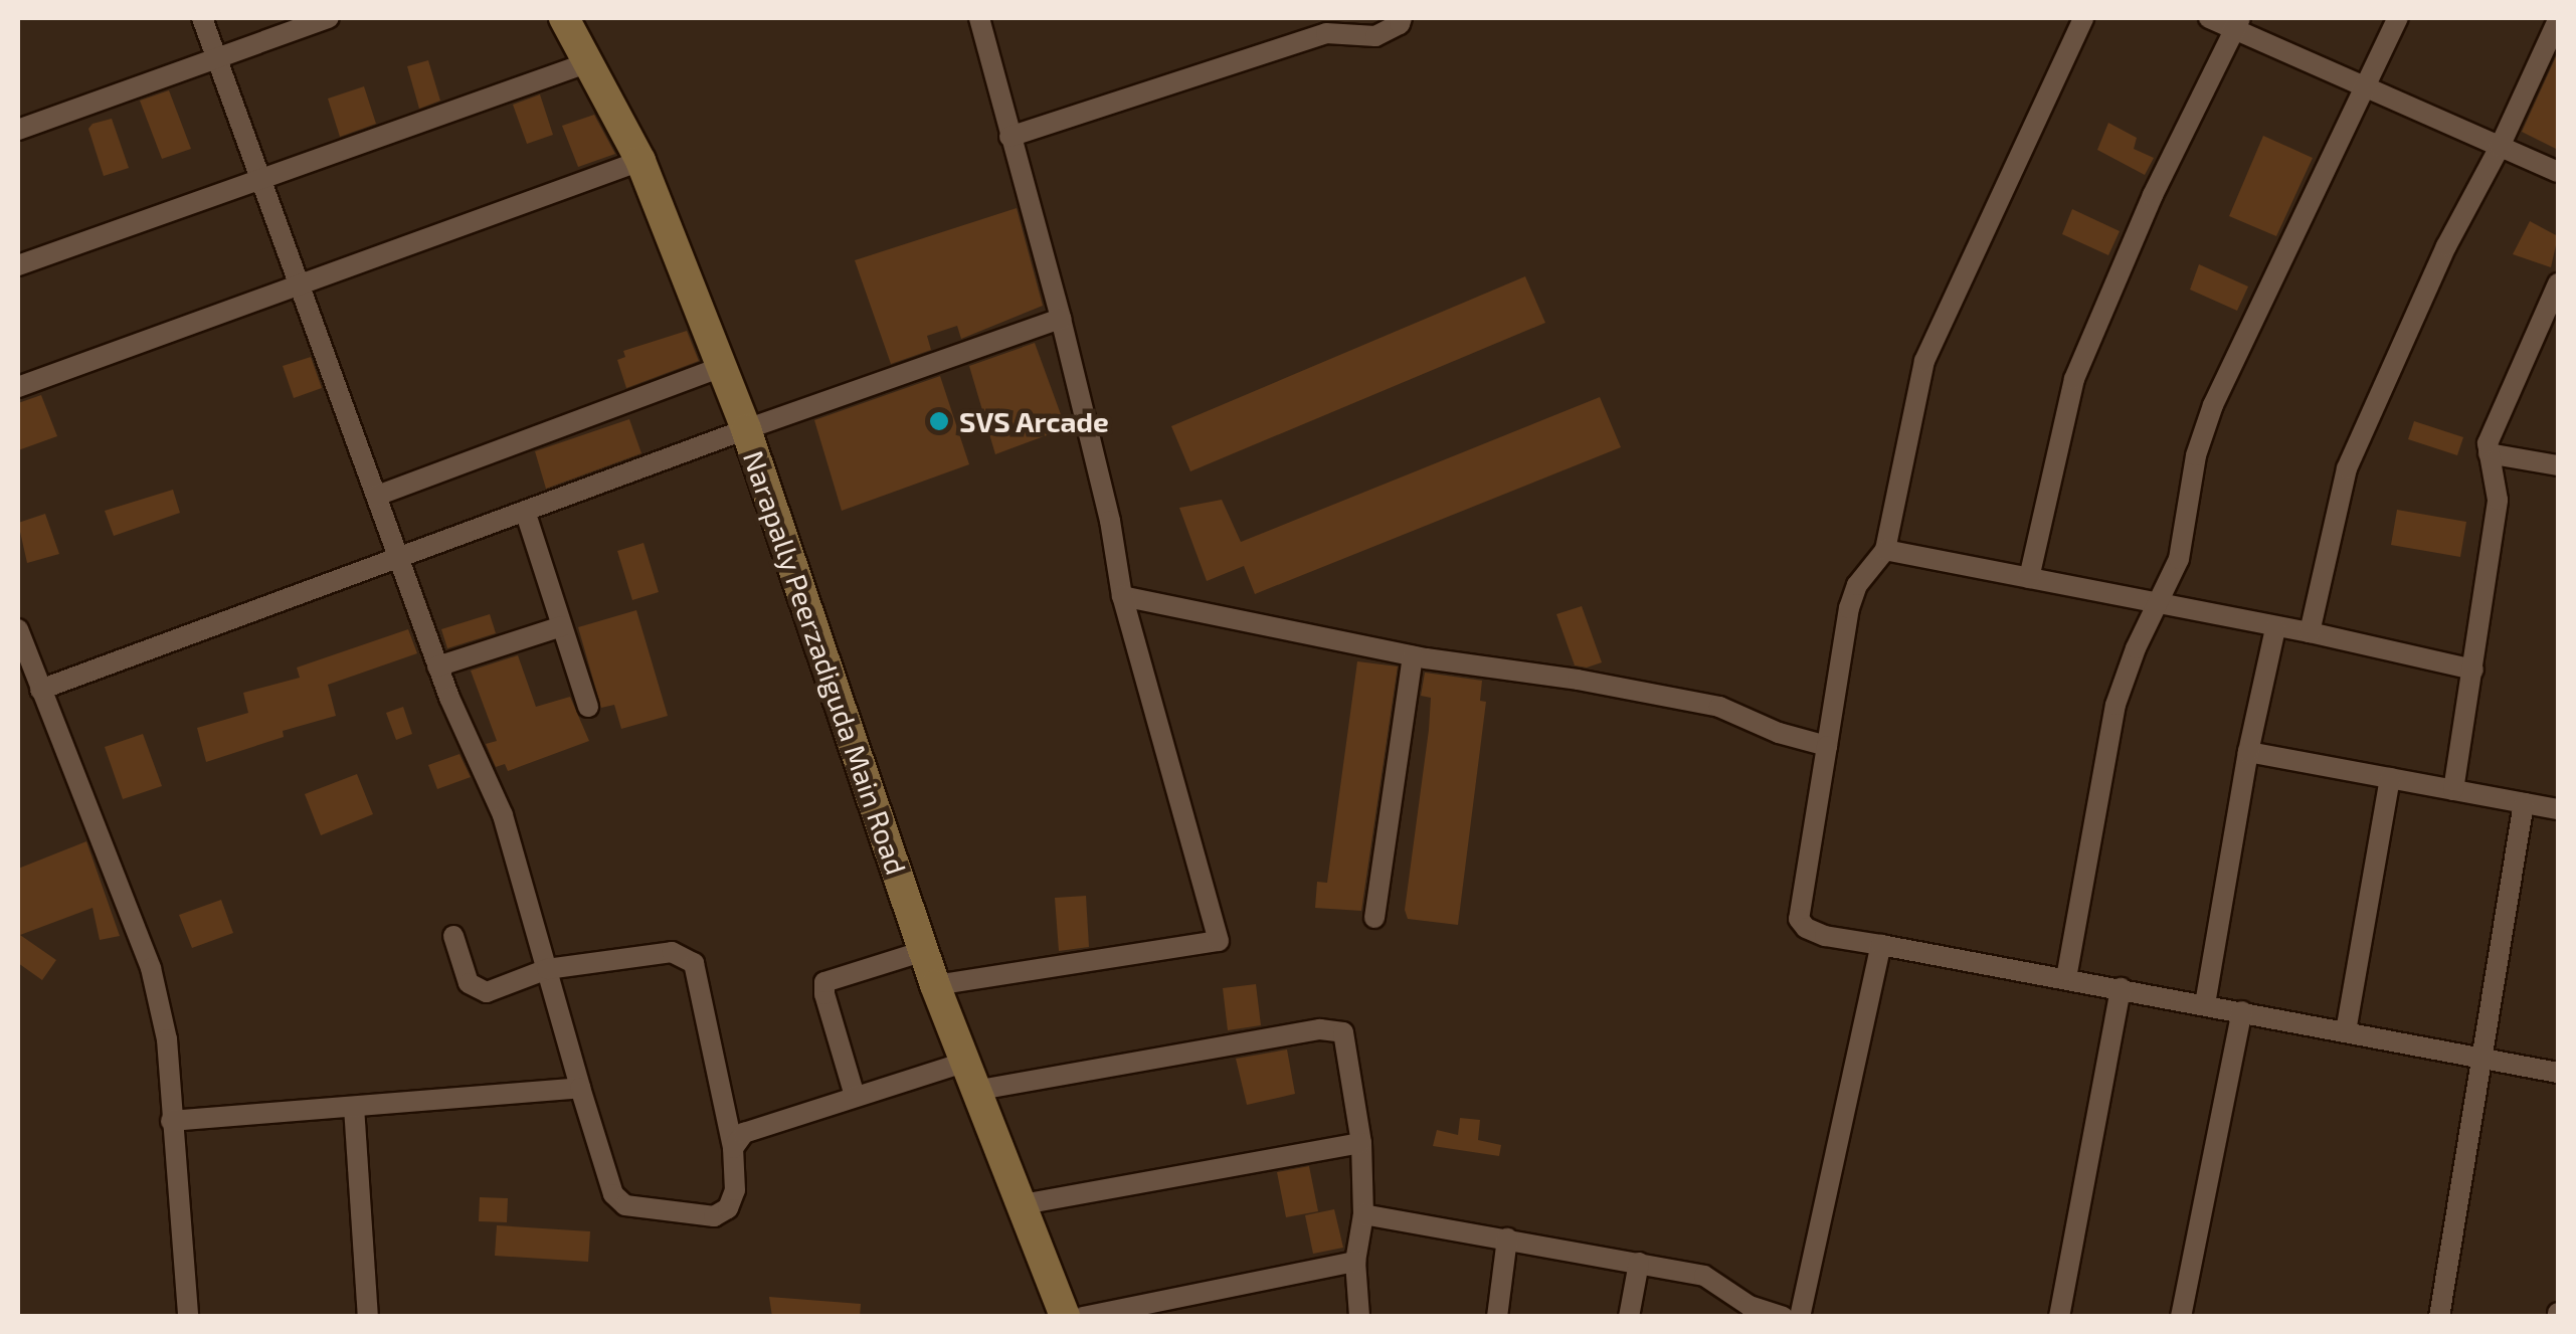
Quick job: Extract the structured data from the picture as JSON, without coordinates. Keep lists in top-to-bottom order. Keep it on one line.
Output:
{"streets":{"street":["Narapally Peerzadiguda Main Road"]},"places":["SVS Arcade"]}
